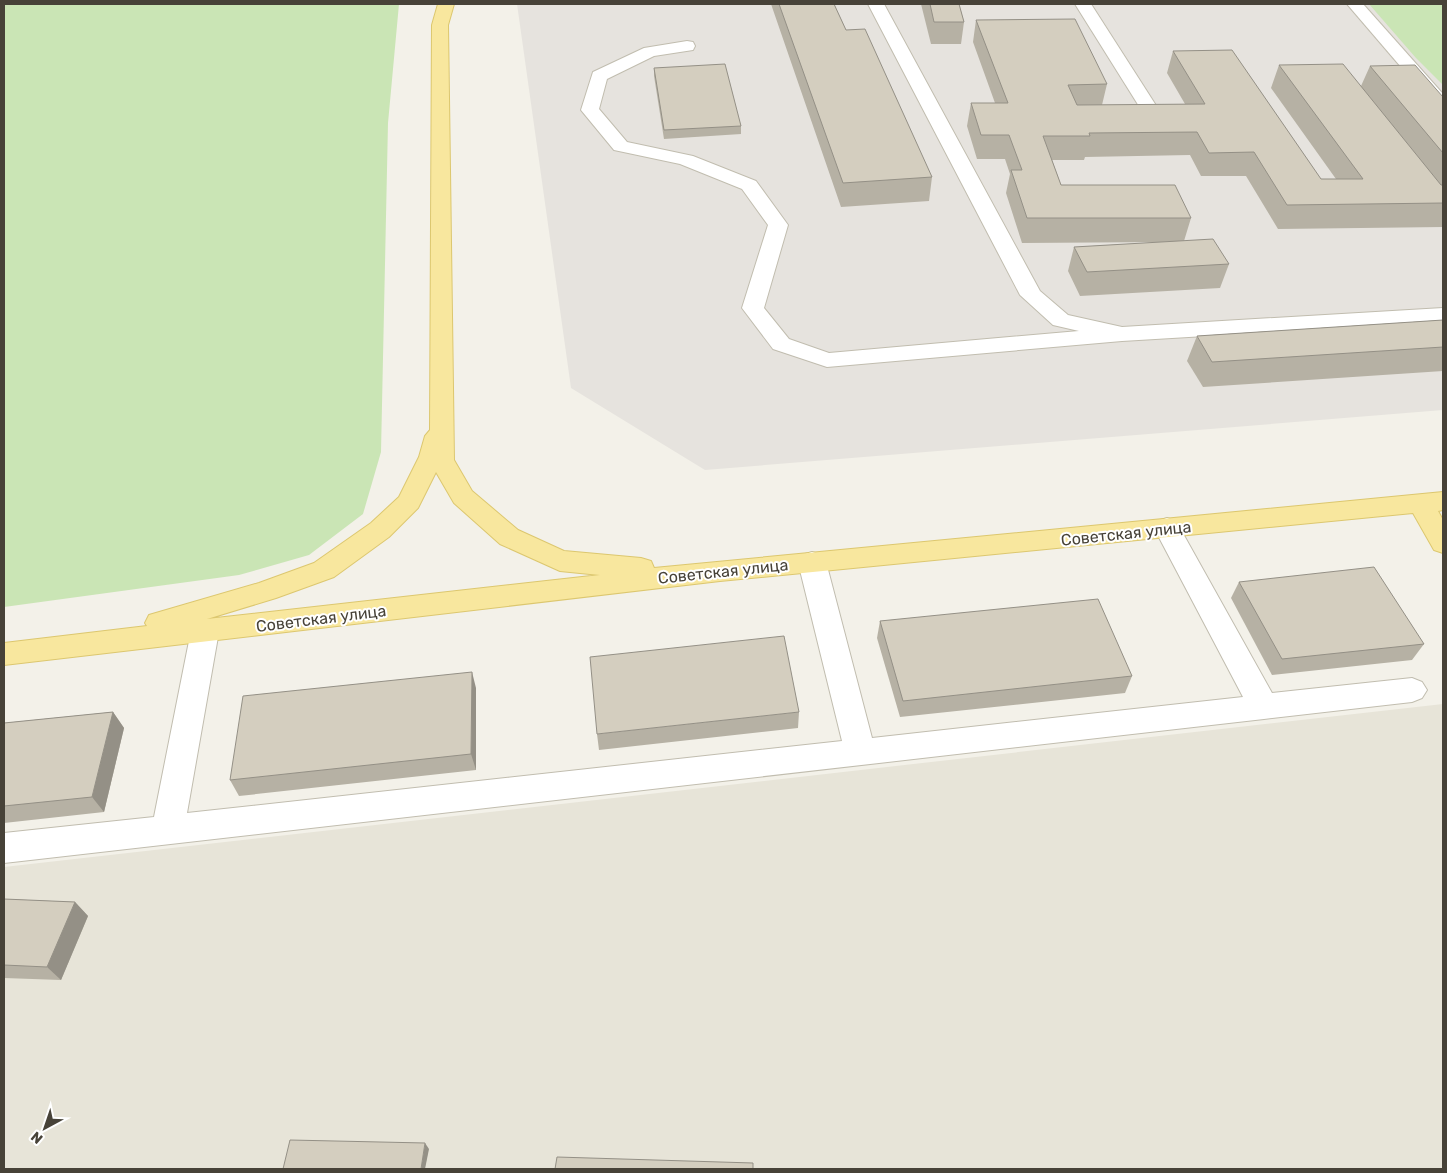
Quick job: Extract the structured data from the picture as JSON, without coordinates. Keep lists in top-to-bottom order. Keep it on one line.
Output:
{"streets":{"main road":["Советская улица"]},"north":"bottom left"}
